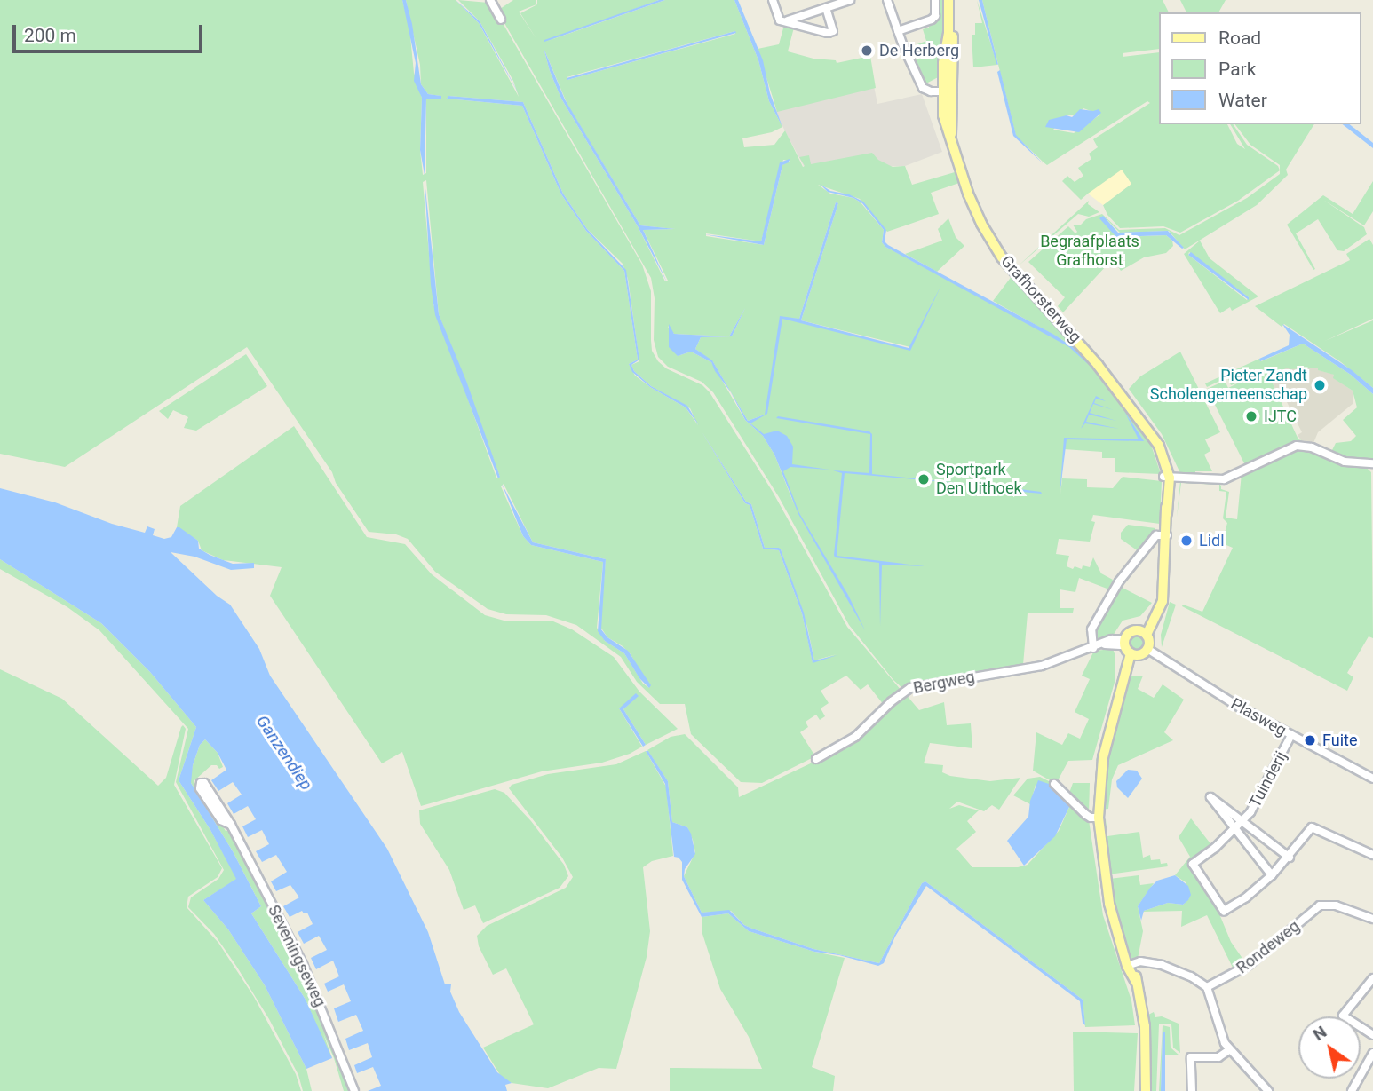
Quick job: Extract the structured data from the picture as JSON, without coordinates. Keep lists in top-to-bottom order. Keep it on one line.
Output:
{"streets":{"main road":["Grafhorsterweg"],"street":["Bergweg","Plasweg","Tuinderij","Rondeweg","Seveningseweg"]},"crossings":[["Plasweg","Tuinderij"]],"water":["Ganzendiep"],"parks":["Begraafplaats Grafhorst"],"places":["De Herberg","Pieter Zandt Scholengemeenschap","IJTC","Sportpark Den Uithoek","Lidl","Fuite"],"legend":["Road","Park","Water"],"scale_bar":"200 m","north":"top left"}
